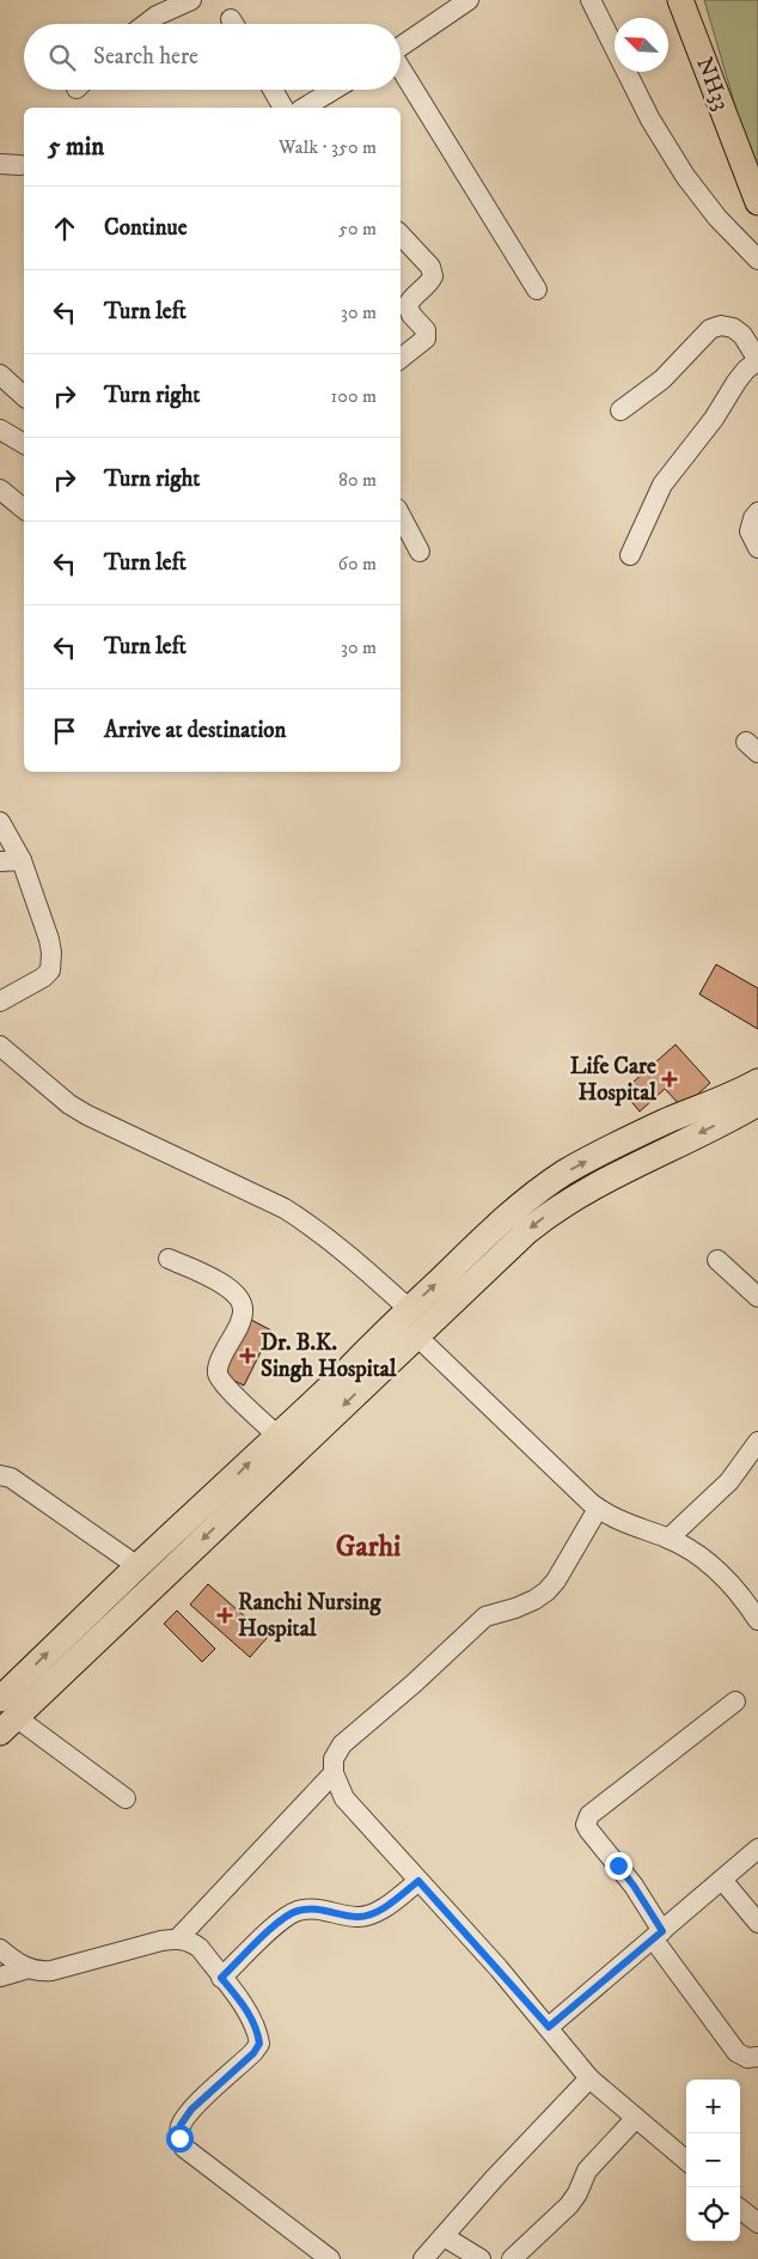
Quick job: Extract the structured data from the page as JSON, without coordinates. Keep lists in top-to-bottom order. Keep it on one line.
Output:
{"streets":{"main road":["NH33"]},"districts":["Garhi"],"places":{"health":["Life Care Hospital","Dr. B.K. Singh Hospital","Ranchi Nursing Hospital"]},"north":"top left","page":{"search":"Search here","heading":["5 min","Walk · 350 m"],"list":[["Continue","50 m"],["Turn left","30 m"],["Turn right","100 m"],["Turn right","80 m"],["Turn left","60 m"],["Turn left","30 m"],"Arrive at destination"],"map_buttons":["+","−"]}}
